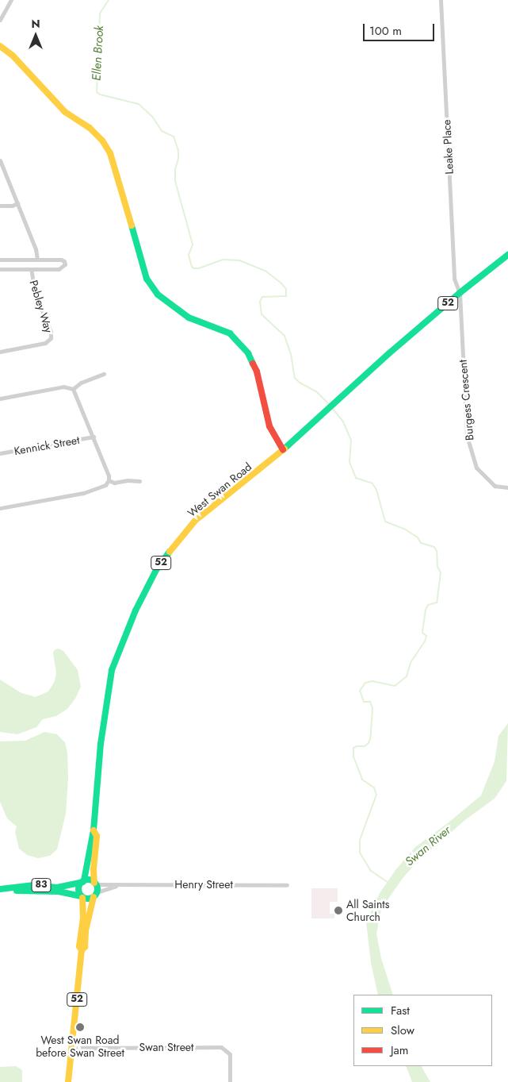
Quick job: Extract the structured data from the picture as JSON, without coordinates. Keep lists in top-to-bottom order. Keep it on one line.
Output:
{"streets":{"main road":["52","West Swan Road","83"],"street":["Leake Place","Pebley Way","Burgess Crescent","Kennick Street","Henry Street","Swan Street"]},"crossings":[["Leake Place","Burgess Crescent"],["Leake Place","West Swan Road"],["52","West Swan Road"],["52","Henry Street"],["52","83"],["52","Swan Street"],["Burgess Crescent","West Swan Road"],["West Swan Road","Henry Street"],["West Swan Road","83"],["Henry Street","83"]],"water":["Ellen Brook","Swan River"],"places":["All Saints Church","West Swan Road before Swan Street"],"legend":["Fast","Slow","Jam"],"scale_bar":"100 m","north":"top"}
